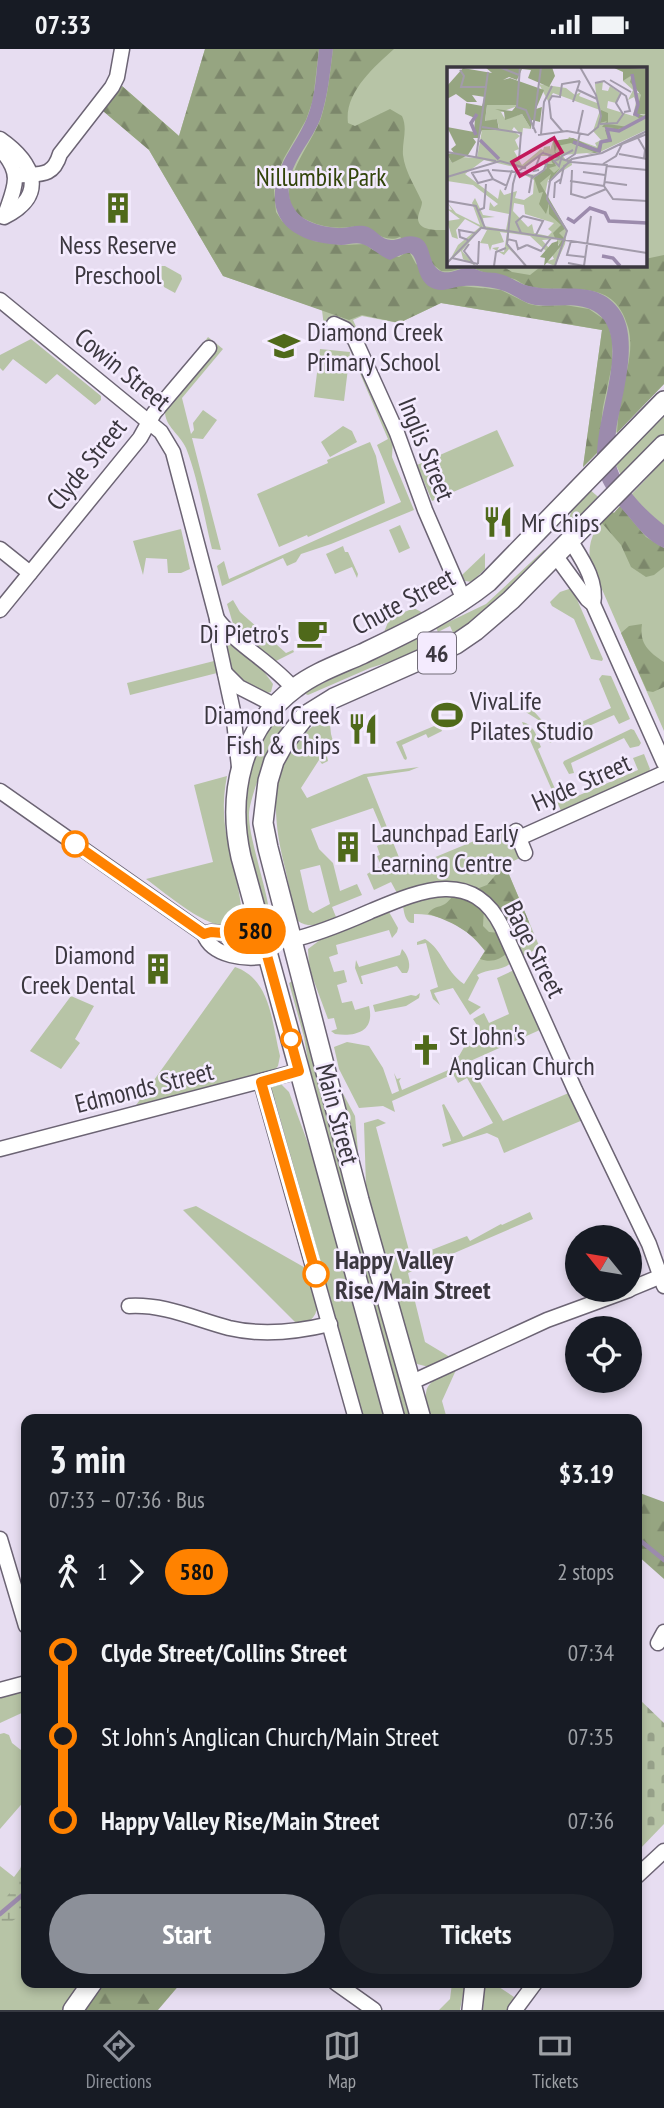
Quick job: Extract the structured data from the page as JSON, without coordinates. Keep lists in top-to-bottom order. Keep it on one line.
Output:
{"streets":{"main road":["Chute Street","46","Main Street"],"street":["Cowin Street","Inglis Street","Clyde Street","Hyde Street","Bage Street","Edmonds Street"]},"crossings":[["Cowin Street","Clyde Street"],["Cowin Street","Main Street"],["Inglis Street","Chute Street"],["Chute Street","46"],["Chute Street","Main Street"],["46","Main Street"],["Bage Street","Main Street"],["Edmonds Street","Main Street"]],"parks":["Nillumbik Park"],"places":{"building":["Ness Reserve Preschool","Launchpad Early Learning Centre","Diamond Creek Dental"],"school or university":["Diamond Creek Primary School"],"restaurant":["Mr Chips","Diamond Creek Fish & Chips"],"cafe":["Di Pietro's"],"sports":["VivaLife Pilates Studio"],"church":["St John's Anglican Church"],"other":["Happy Valley Rise/Main Street"]},"lines":["bus line 580"],"north":"top left","page":{"status":"07:33","on_map":"580","heading":["3 min","07:33 – 07:36 · Bus","$3.19"],"legs":["1","580","2 stops"],"list":[{"name":"Clyde Street/Collins Street","value":"07:34"},{"name":"St John's Anglican Church/Main Street","value":"07:35"},{"name":"Happy Valley Rise/Main Street","value":"07:36"}],"buttons":["Start","Tickets"],"tabs":["Directions","Map","Tickets"]}}
